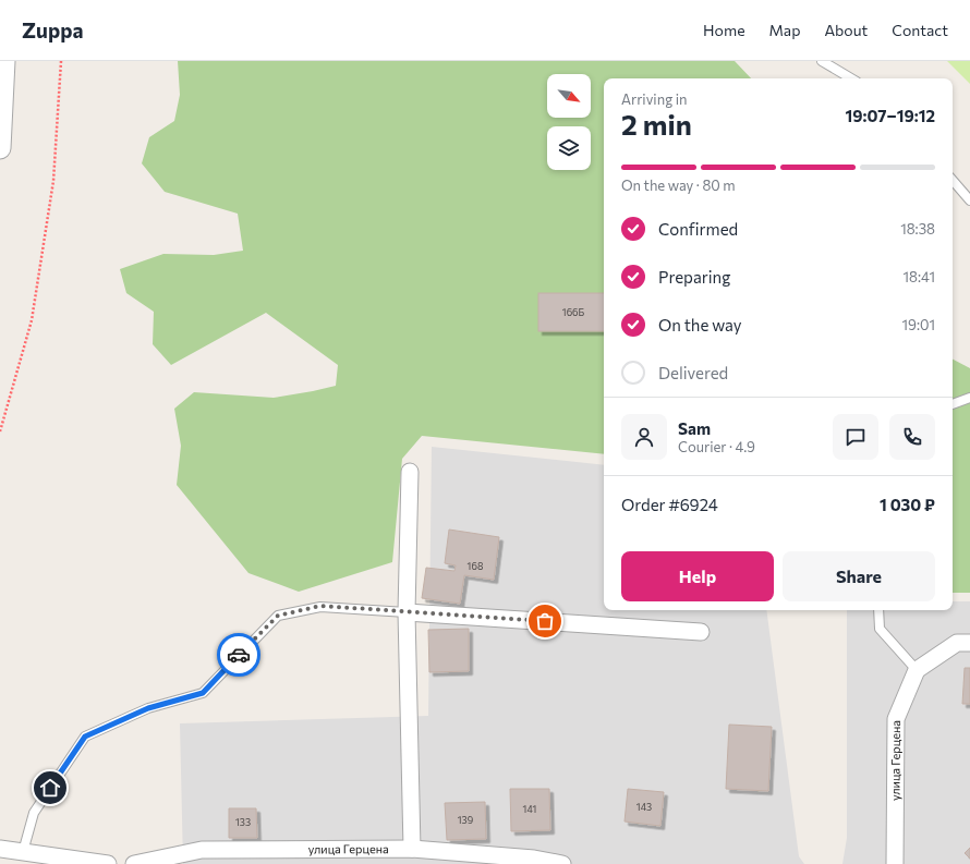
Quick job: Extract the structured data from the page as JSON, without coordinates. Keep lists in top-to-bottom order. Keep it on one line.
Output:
{"streets":{"street":["улица Герцена"]},"house_numbers":["166Б","168","143","141","139","133"],"north":"bottom right","page":{"header":"Zuppa","nav":["Home","Map","About","Contact"],"heading":["2 min","Arriving in","19:07–19:12"],"panel":["Sam","Courier · 4.9","Order #6924","1 030 ₽"],"bar":"On the way · 80 m","list":[["Confirmed","18:38"],["Preparing","18:41"],["On the way","19:01"],"Delivered"],"buttons":["Help","Share"]}}
